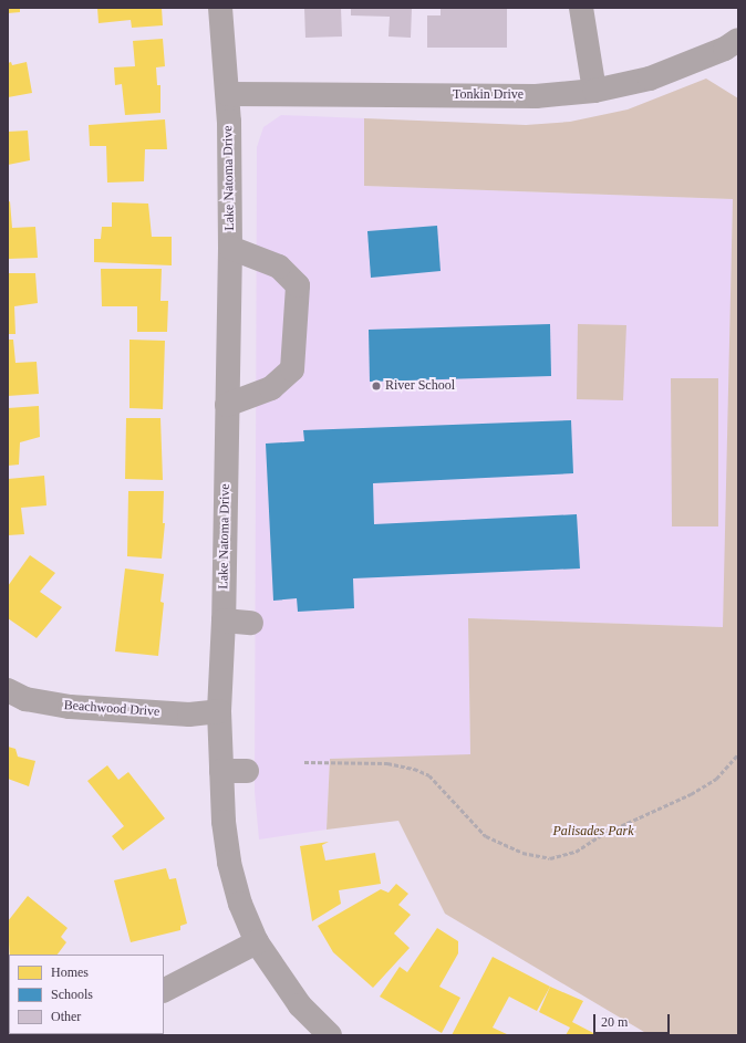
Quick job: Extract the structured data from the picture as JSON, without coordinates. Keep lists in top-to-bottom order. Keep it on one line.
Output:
{"streets":{"street":["Tonkin Drive","Lake Natoma Drive","Beachwood Drive"]},"crossings":[["Tonkin Drive","Lake Natoma Drive"],["Lake Natoma Drive","Beachwood Drive"]],"parks":["Palisades Park"],"places":["River School"],"legend":["Homes","Schools","Other"],"scale_bar":"20 m"}
